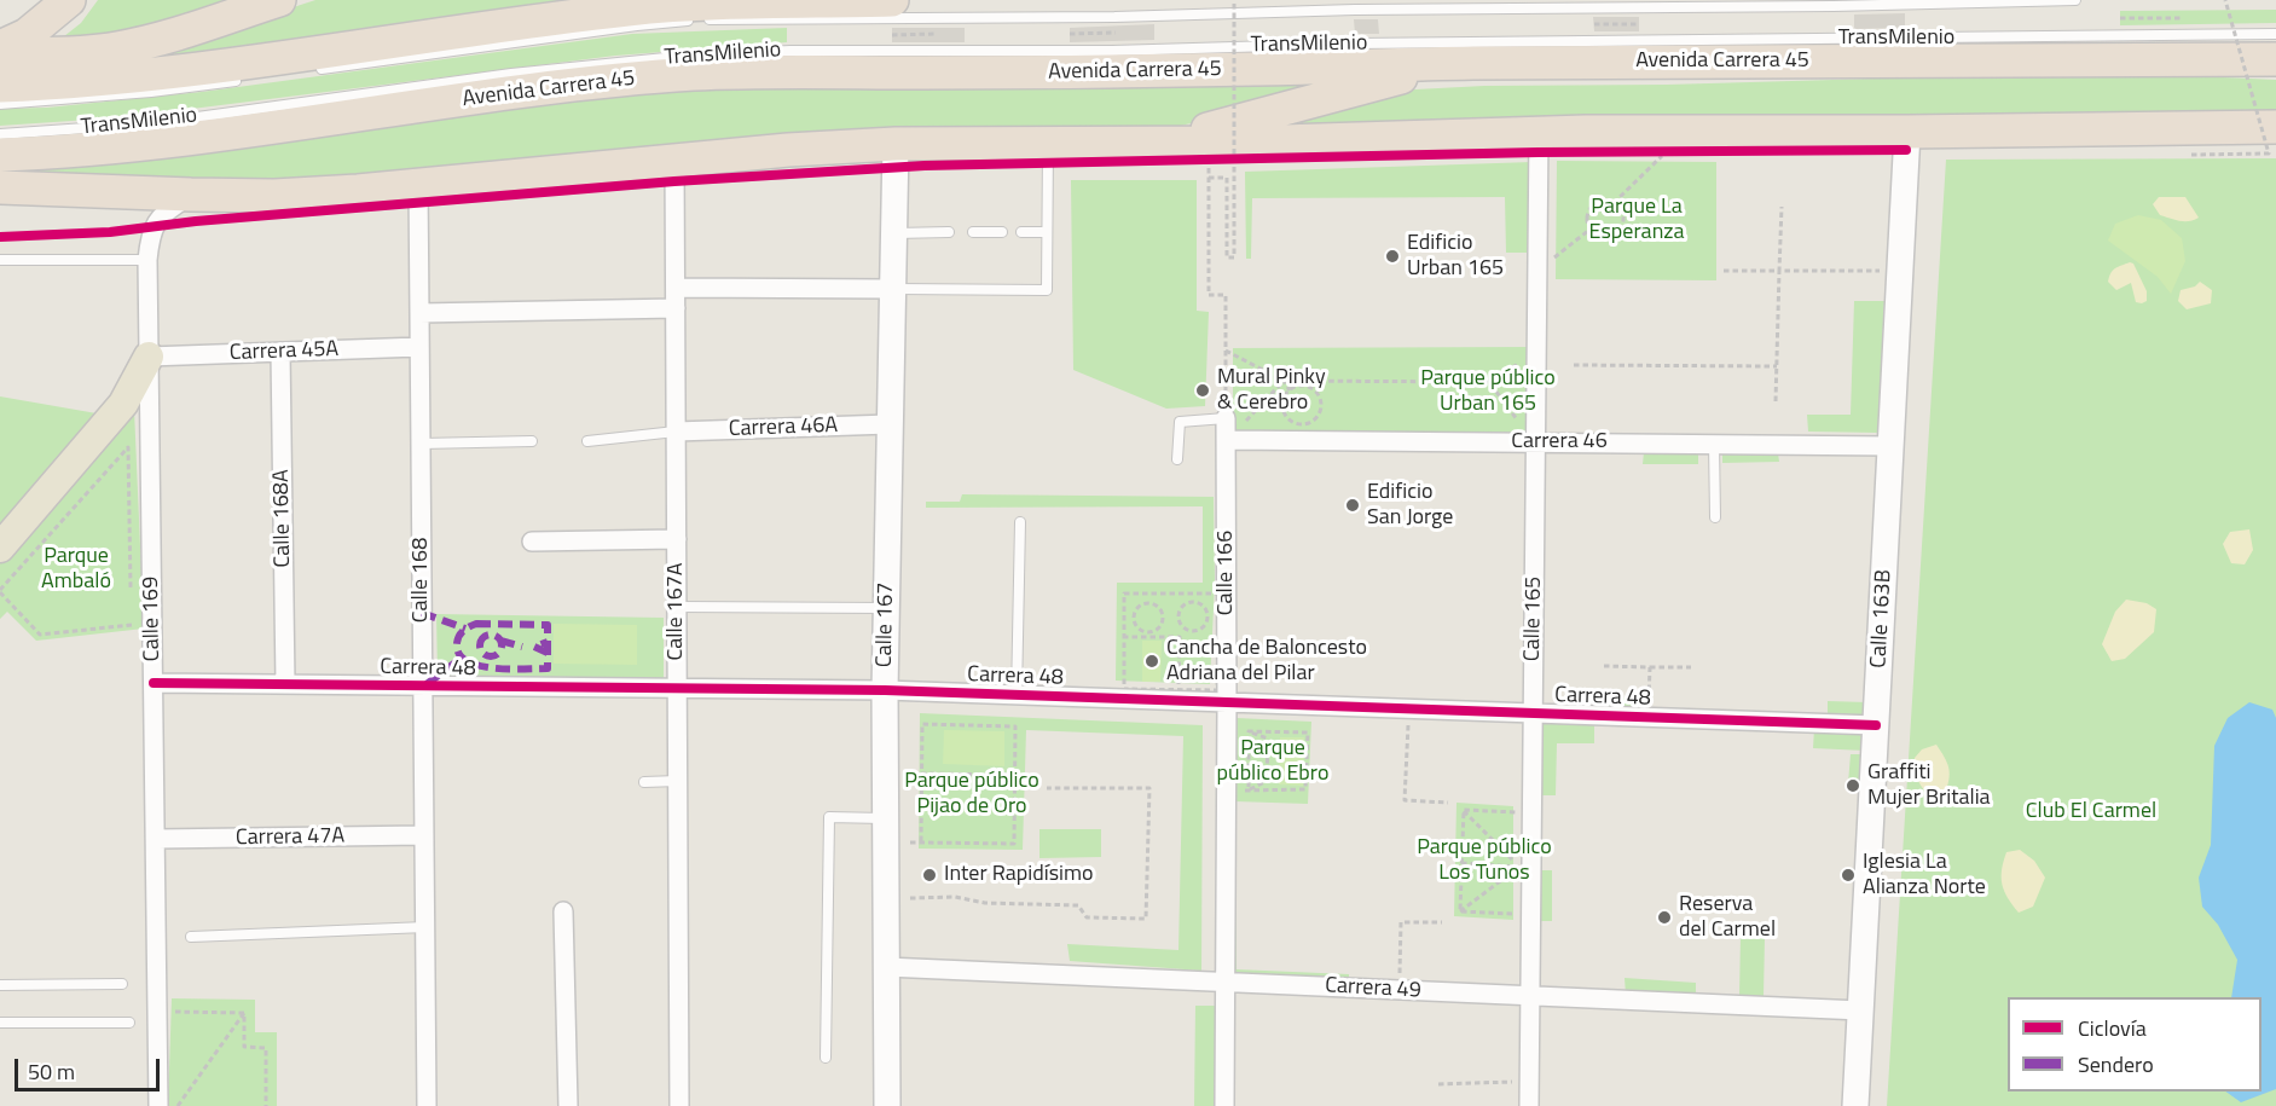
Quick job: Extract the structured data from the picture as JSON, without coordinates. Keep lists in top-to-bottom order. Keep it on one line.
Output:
{"streets":{"highway":["Avenida Carrera 45"],"street":["Carrera 45A","Carrera 46A","Carrera 46","Calle 168A","Calle 166","Calle 168","Calle 167A","Calle 169","Calle 165","Calle 163B","Calle 167","Carrera 48","Carrera 47A","Carrera 49"],"lane":["TransMilenio"]},"crossings":[["Carrera 45A","Calle 168A"],["Carrera 45A","Calle 168"],["Carrera 45A","Calle 169"],["Carrera 46A","Calle 167A"],["Carrera 46A","Calle 167"],["Carrera 46","Calle 166"],["Carrera 46","Calle 165"],["Carrera 46","Calle 163B"],["Calle 168A","Carrera 48"],["Calle 166","Carrera 48"],["Calle 166","Carrera 49"],["Calle 168","Carrera 48"],["Calle 168","Carrera 47A"],["Calle 167A","Carrera 48"],["Calle 169","Carrera 48"],["Calle 169","Carrera 47A"],["Calle 165","Carrera 48"],["Calle 165","Carrera 49"],["Calle 163B","Carrera 48"],["Calle 163B","Carrera 49"],["Calle 167","Carrera 48"],["Calle 167","Carrera 49"]],"parks":["Parque La Esperanza","Parque público Urban 165","Parque Ambaló","Parque público Ebro","Parque público Pijao de Oro","Club El Carmel","Parque público Los Tunos"],"places":["Edificio Urban 165","Mural Pinky & Cerebro","Edificio San Jorge","Cancha de Baloncesto Adriana del Pilar","Graffiti Mujer Britalia","Inter Rapidísimo","Iglesia La Alianza Norte","Reserva del Carmel"],"legend":["Ciclovía","Sendero"],"scale_bar":"50 m"}
